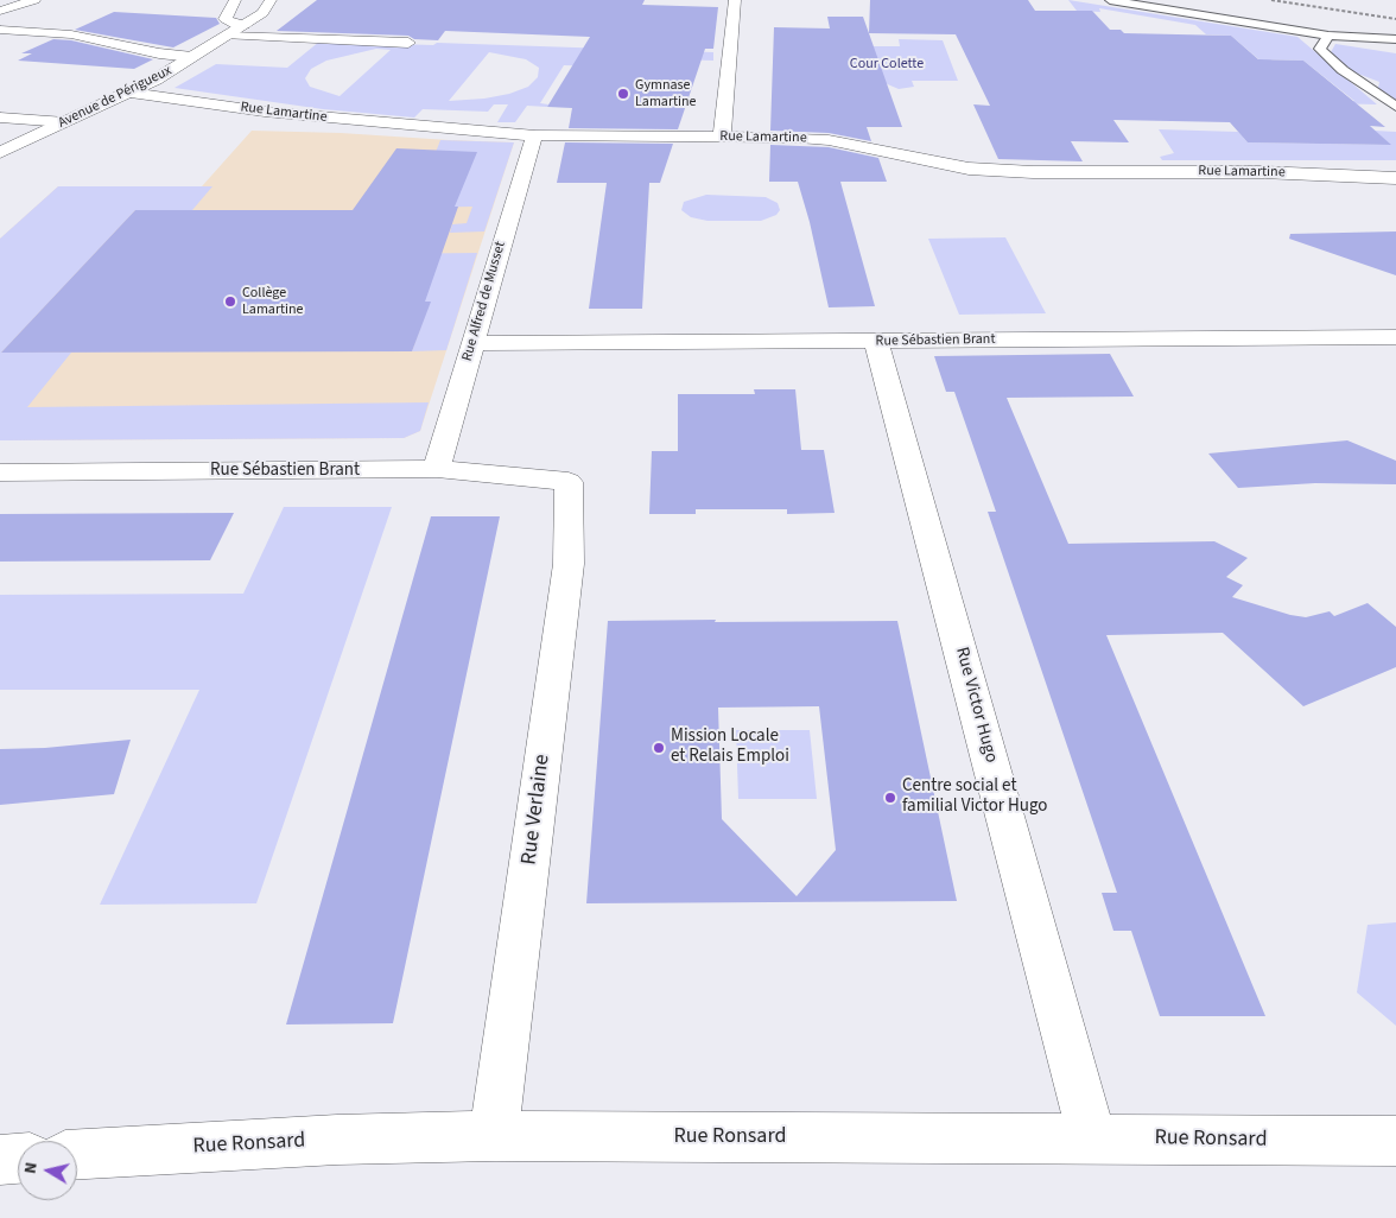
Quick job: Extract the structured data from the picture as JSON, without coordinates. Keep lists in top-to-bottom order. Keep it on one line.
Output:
{"streets":{"street":["Avenue de Périgueux","Rue Lamartine","Rue Alfred de Musset","Rue Sébastien Brant","Rue Victor Hugo","Rue Verlaine","Rue Ronsard"]},"crossings":[["Avenue de Périgueux","Rue Lamartine"],["Rue Lamartine","Rue Alfred de Musset"],["Rue Alfred de Musset","Rue Sébastien Brant"],["Rue Sébastien Brant","Rue Victor Hugo"],["Rue Sébastien Brant","Rue Verlaine"],["Rue Victor Hugo","Rue Ronsard"],["Rue Verlaine","Rue Ronsard"]],"parks":["Cour Colette"],"places":["Gymnase Lamartine","Collège Lamartine","Mission Locale et Relais Emploi","Centre social et familial Victor Hugo"],"north":"left"}
